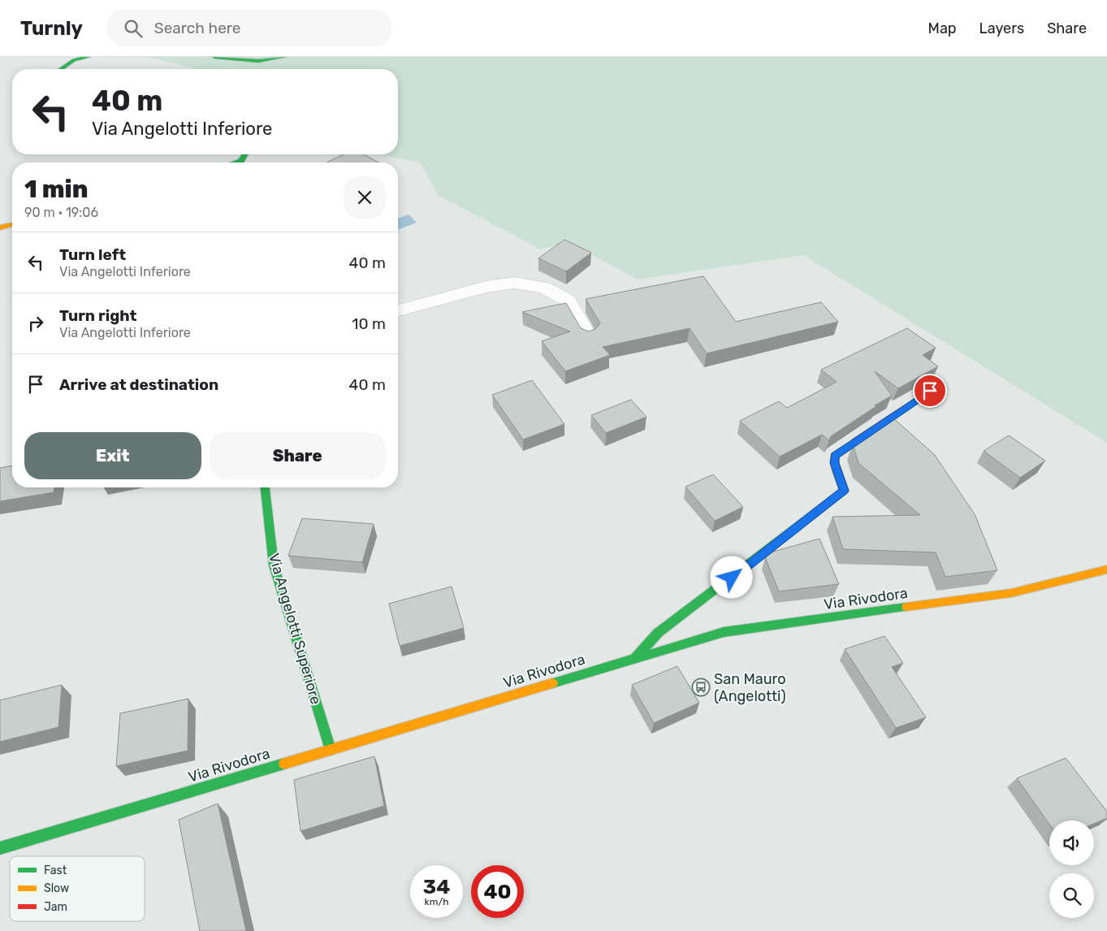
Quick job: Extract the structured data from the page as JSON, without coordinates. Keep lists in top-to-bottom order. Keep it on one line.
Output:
{"streets":{"street":["Via Rivodora","Via Angelotti Superiore"]},"crossings":[["Via Rivodora","Via Angelotti Superiore"]],"places":{"bus stop":["San Mauro (Angelotti)"]},"legend":["Fast","Slow","Jam"],"page":{"header":"Turnly","search":"Search here","nav":["Map","Layers","Share"],"turn":["40 m","Via Angelotti Inferiore"],"heading":["1 min","90 m · 19:06"],"list":[{"name":"Turn left","note":"Via Angelotti Inferiore","value":"40 m"},{"name":"Turn right","note":"Via Angelotti Inferiore","value":"10 m"},{"name":"Arrive at destination","value":"40 m"}],"buttons":["Exit","Share"],"speed":"34 km/h","limit":"40"}}
